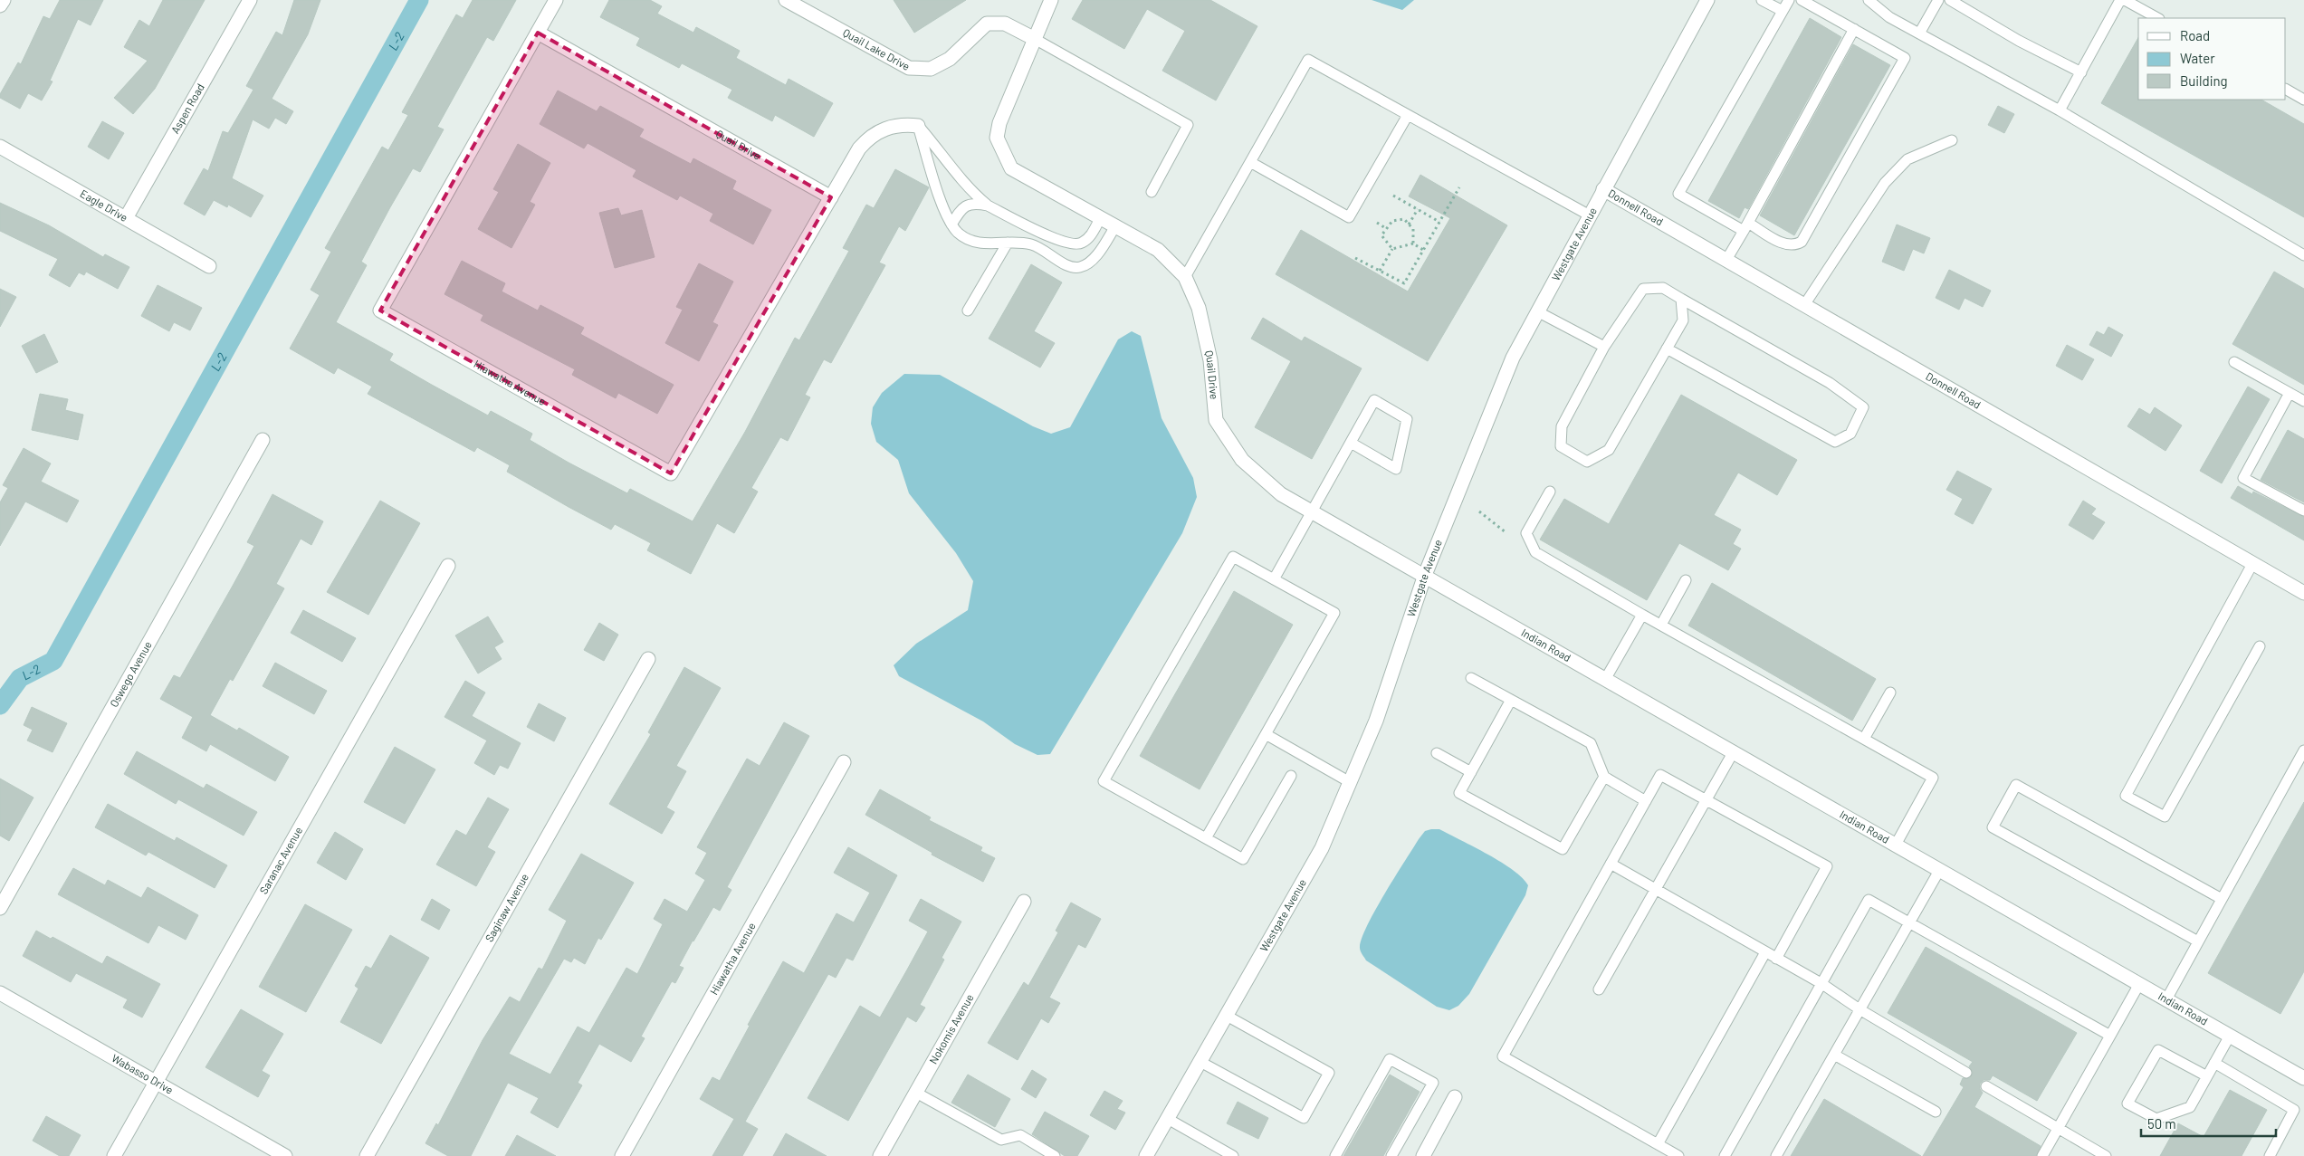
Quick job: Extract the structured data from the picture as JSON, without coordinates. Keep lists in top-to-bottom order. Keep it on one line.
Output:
{"streets":{"street":["Quail Lake Drive","Aspen Road","Quail Drive","Eagle Drive","Donnell Road","Westgate Avenue","Hiawatha Avenue","Indian Road","Oswego Avenue","Saranac Avenue","Saginaw Avenue","Nokomis Avenue","Wabasso Drive"]},"crossings":[["Quail Lake Drive","Quail Drive"],["Aspen Road","Eagle Drive"],["Quail Drive","Westgate Avenue"],["Quail Drive","Hiawatha Avenue"],["Quail Drive","Indian Road"],["Donnell Road","Westgate Avenue"],["Westgate Avenue","Indian Road"],["Saranac Avenue","Wabasso Drive"]],"water":["L-2"],"legend":["Road","Water","Building"],"scale_bar":"50 m"}
